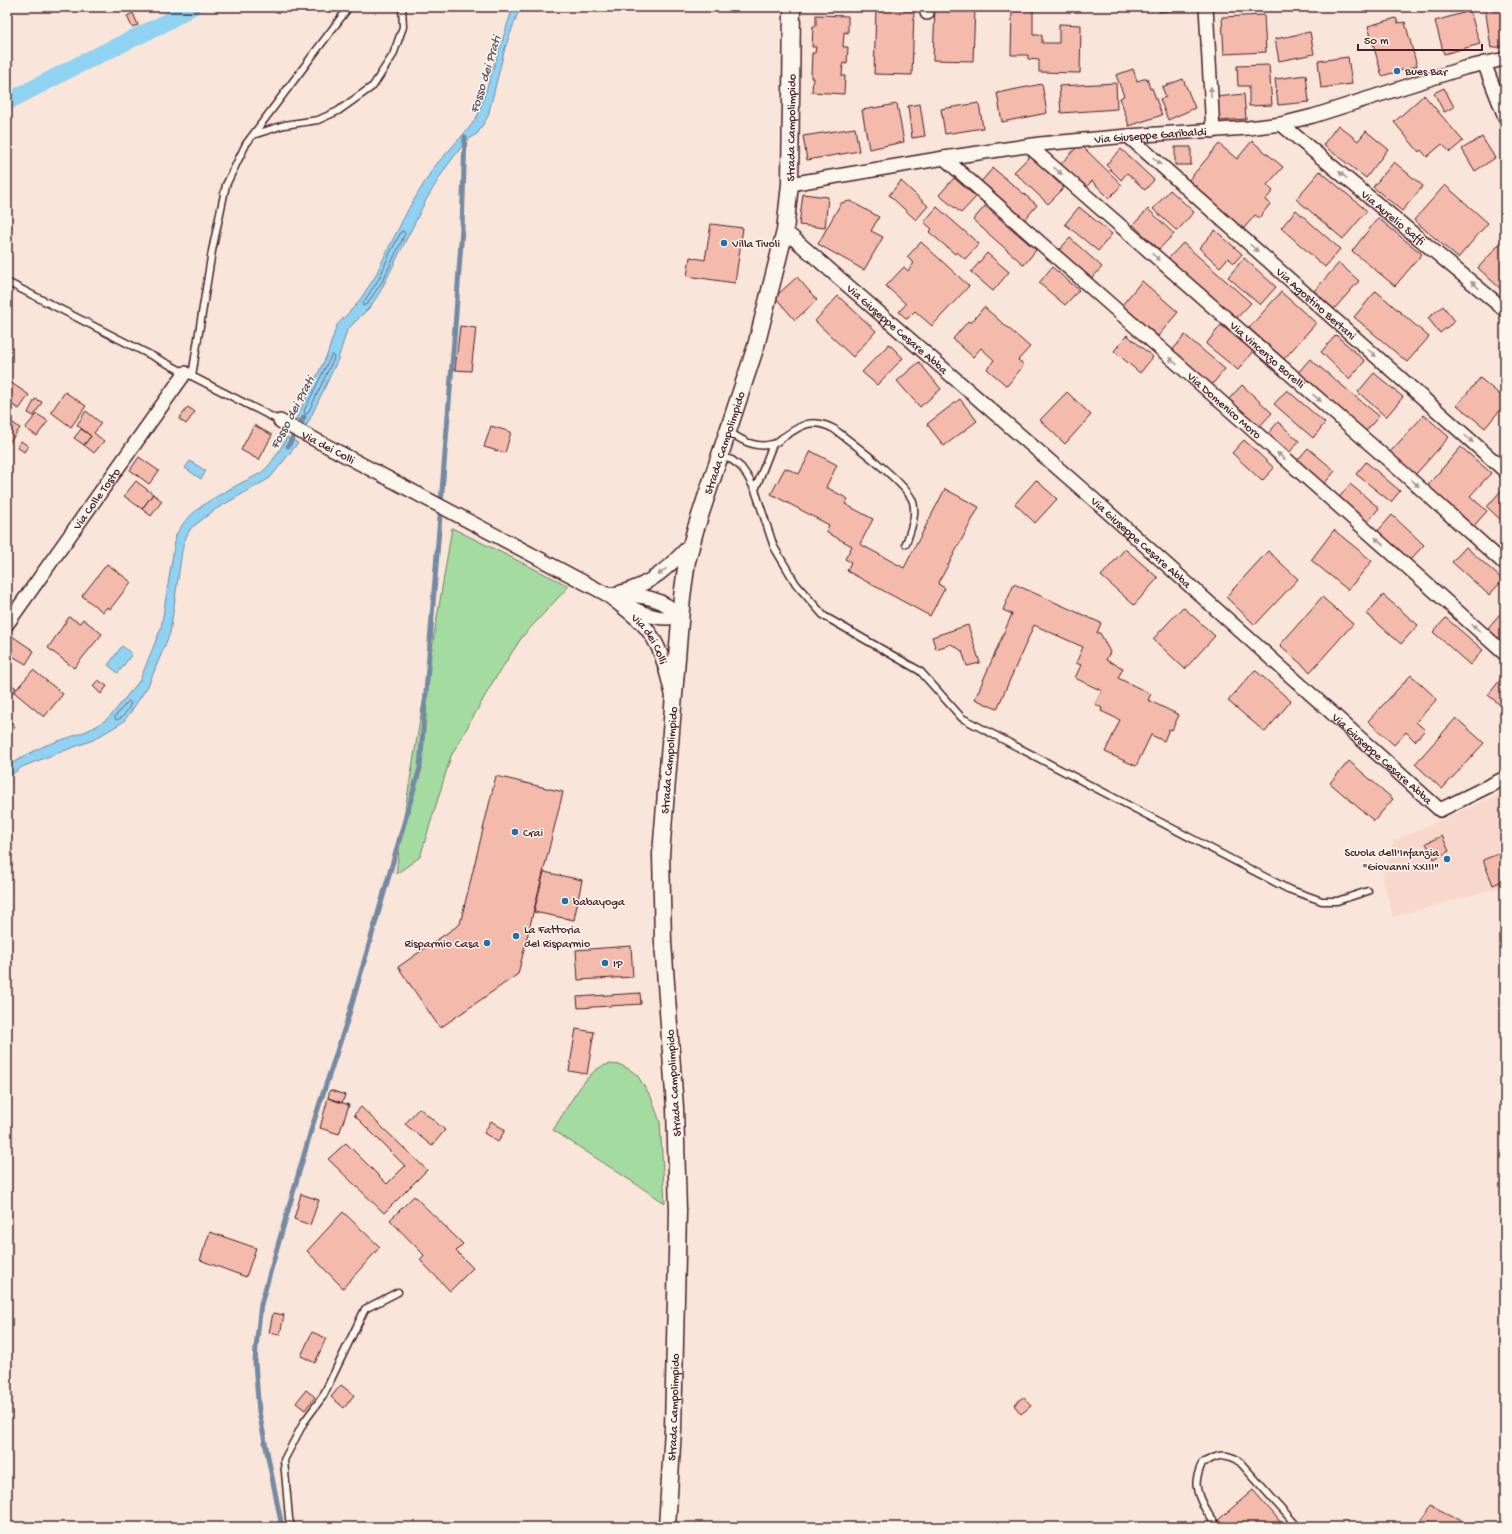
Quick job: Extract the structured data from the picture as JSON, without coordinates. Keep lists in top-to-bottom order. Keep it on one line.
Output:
{"streets":{"street":["Strada Campolimpido","Via Giuseppe Garibaldi","Via Aurelio Saffi","Via Agostino Bertani","Via Giuseppe Cesare Abba","Via Vincenzo Borelli","Via Domenico Moro","Via dei Colli","Via Colle Tosto"]},"crossings":[["Strada Campolimpido","Via Giuseppe Garibaldi"],["Strada Campolimpido","Via Giuseppe Cesare Abba"],["Strada Campolimpido","Via dei Colli"],["Via Giuseppe Garibaldi","Via Aurelio Saffi"],["Via Giuseppe Garibaldi","Via Agostino Bertani"],["Via Giuseppe Garibaldi","Via Vincenzo Borelli"],["Via Giuseppe Garibaldi","Via Domenico Moro"],["Via dei Colli","Via Colle Tosto"]],"one_way":["Via Aurelio Saffi","Via Agostino Bertani","Via Vincenzo Borelli","Via Domenico Moro"],"water":["Fosso dei Prati"],"places":["Bues Bar","Villa Tivoli","Crai","Scuola dell'Infanzia \"Giovanni XXIII\"","babayoga","La Fattoria del Risparmio","Risparmio Casa","IP"],"scale_bar":"50 m"}
